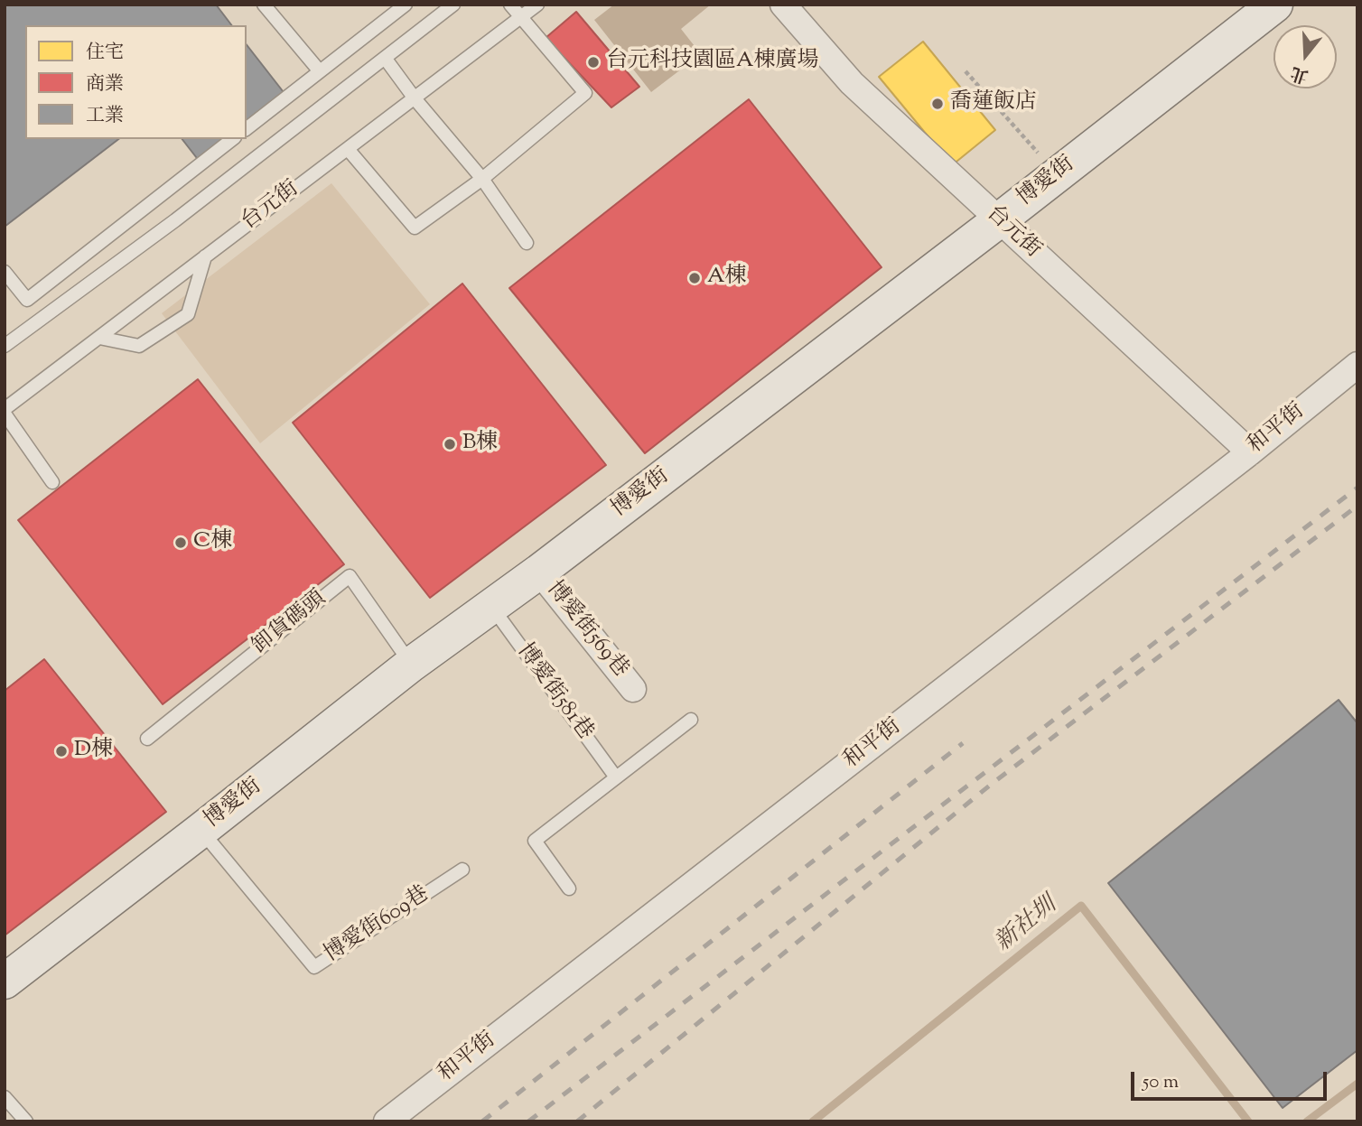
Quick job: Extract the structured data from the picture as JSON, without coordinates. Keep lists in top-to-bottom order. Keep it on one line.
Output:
{"streets":{"street":["博愛街","台元街","和平街","博愛街569巷"],"lane":["卸貨碼頭","博愛街581巷","博愛街609巷"]},"crossings":[["博愛街","台元街"],["博愛街","卸貨碼頭"],["博愛街","博愛街569巷"],["博愛街","博愛街581巷"],["博愛街","博愛街609巷"],["台元街","和平街"]],"water":["新社圳"],"places":["台元科技園區A棟廣場","喬蓮飯店","A棟","B棟","C棟","D棟"],"legend":["住宅","商業","工業"],"scale_bar":"50 m","north":"bottom"}
